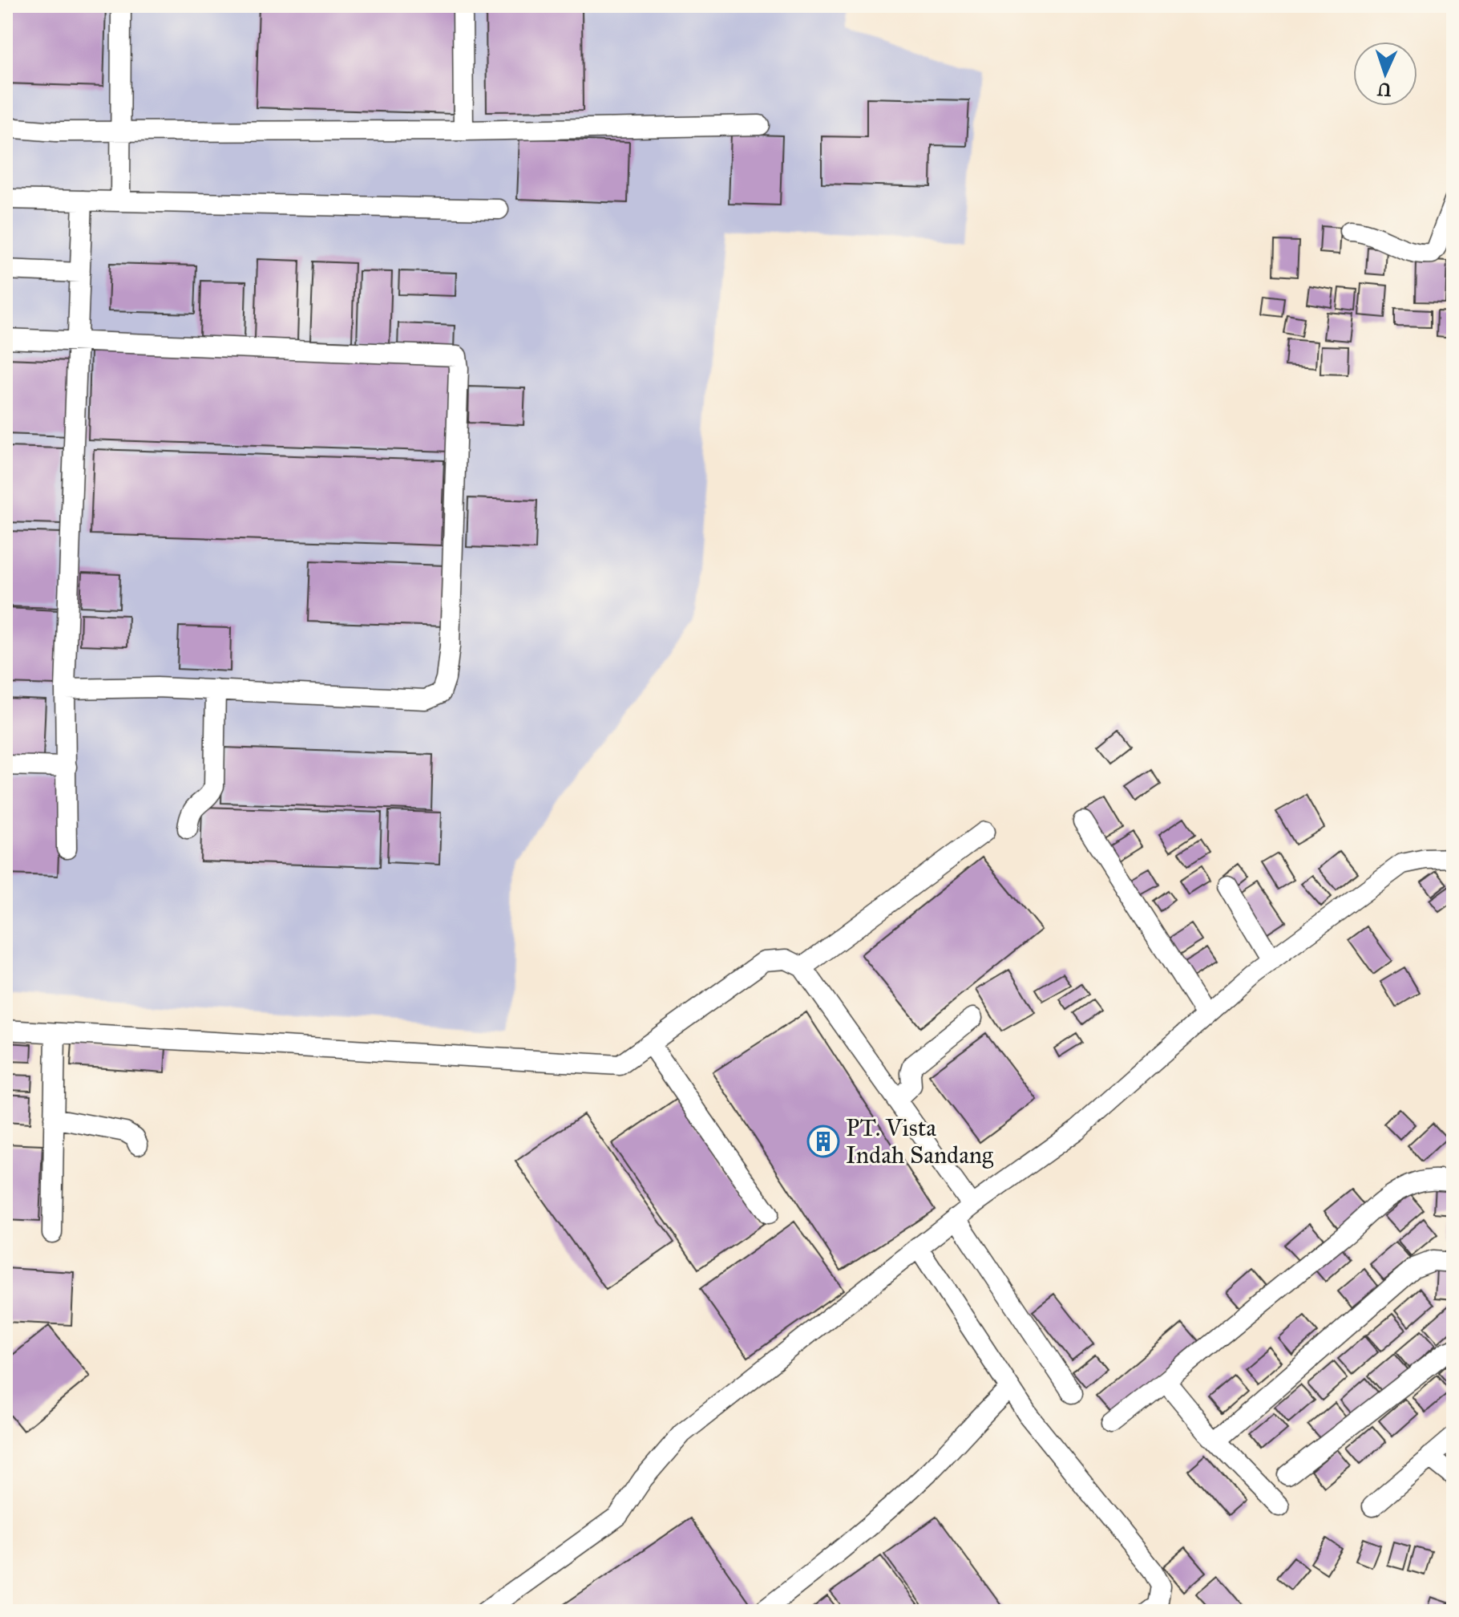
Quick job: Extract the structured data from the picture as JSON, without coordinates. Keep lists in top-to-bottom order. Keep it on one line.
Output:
{"places":{"building":["PT. Vista Indah Sandang"]},"north":"bottom"}
